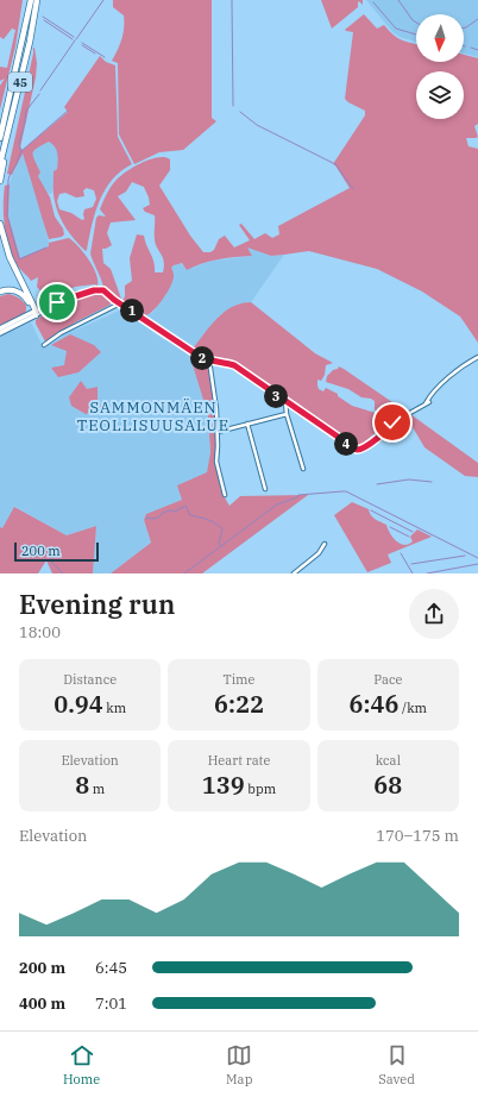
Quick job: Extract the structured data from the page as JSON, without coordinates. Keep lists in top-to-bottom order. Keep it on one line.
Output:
{"streets":{"highway":["45"]},"districts":["SAMMONMÄEN TEOLLISUUSALUE"],"scale_bar":"200 m","north":"bottom","page":{"pins":["1","2","3","4"],"scale":"200 m","heading":["Evening run","18:00"],"stats":[["Distance","0.94 km"],["Time","6:22"],["Pace","6:46 /km"],["Elevation","8 m"],["Heart rate","139 bpm"],["kcal","68"]],"chart":["Elevation","170–175 m"],"list":[{"name":"200 m","note":"6:45"},{"name":"400 m","note":"7:01"}],"tabs":["Home","Map","Saved"]}}
